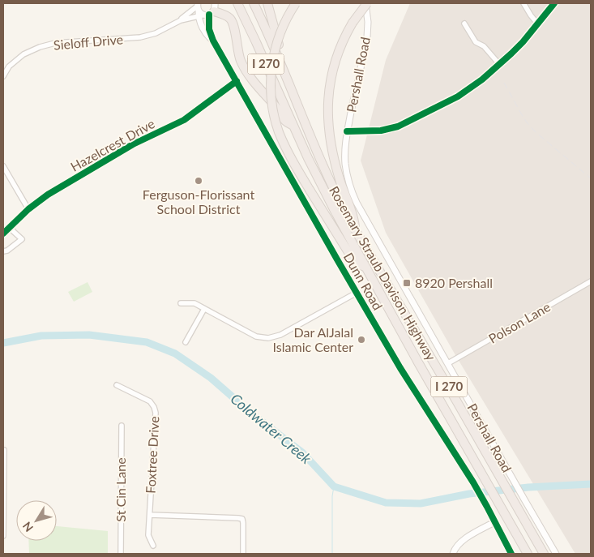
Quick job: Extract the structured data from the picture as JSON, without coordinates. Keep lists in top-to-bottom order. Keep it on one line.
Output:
{"streets":{"highway":["I 270","Rosemary Straub Davison Highway"],"street":["Sieloff Drive","Pershall Road","Hazelcrest Drive","Dunn Road","Polson Lane","Foxtree Drive","St Cin Lane"]},"crossings":[["Sieloff Drive","Dunn Road"],["Pershall Road","Polson Lane"],["Hazelcrest Drive","Dunn Road"]],"water":["Coldwater Creek"],"places":{"other":["Ferguson-Florissant School District","Dar AlJalal Islamic Center"],"transit":["8920 Pershall"]},"north":"bottom left"}
